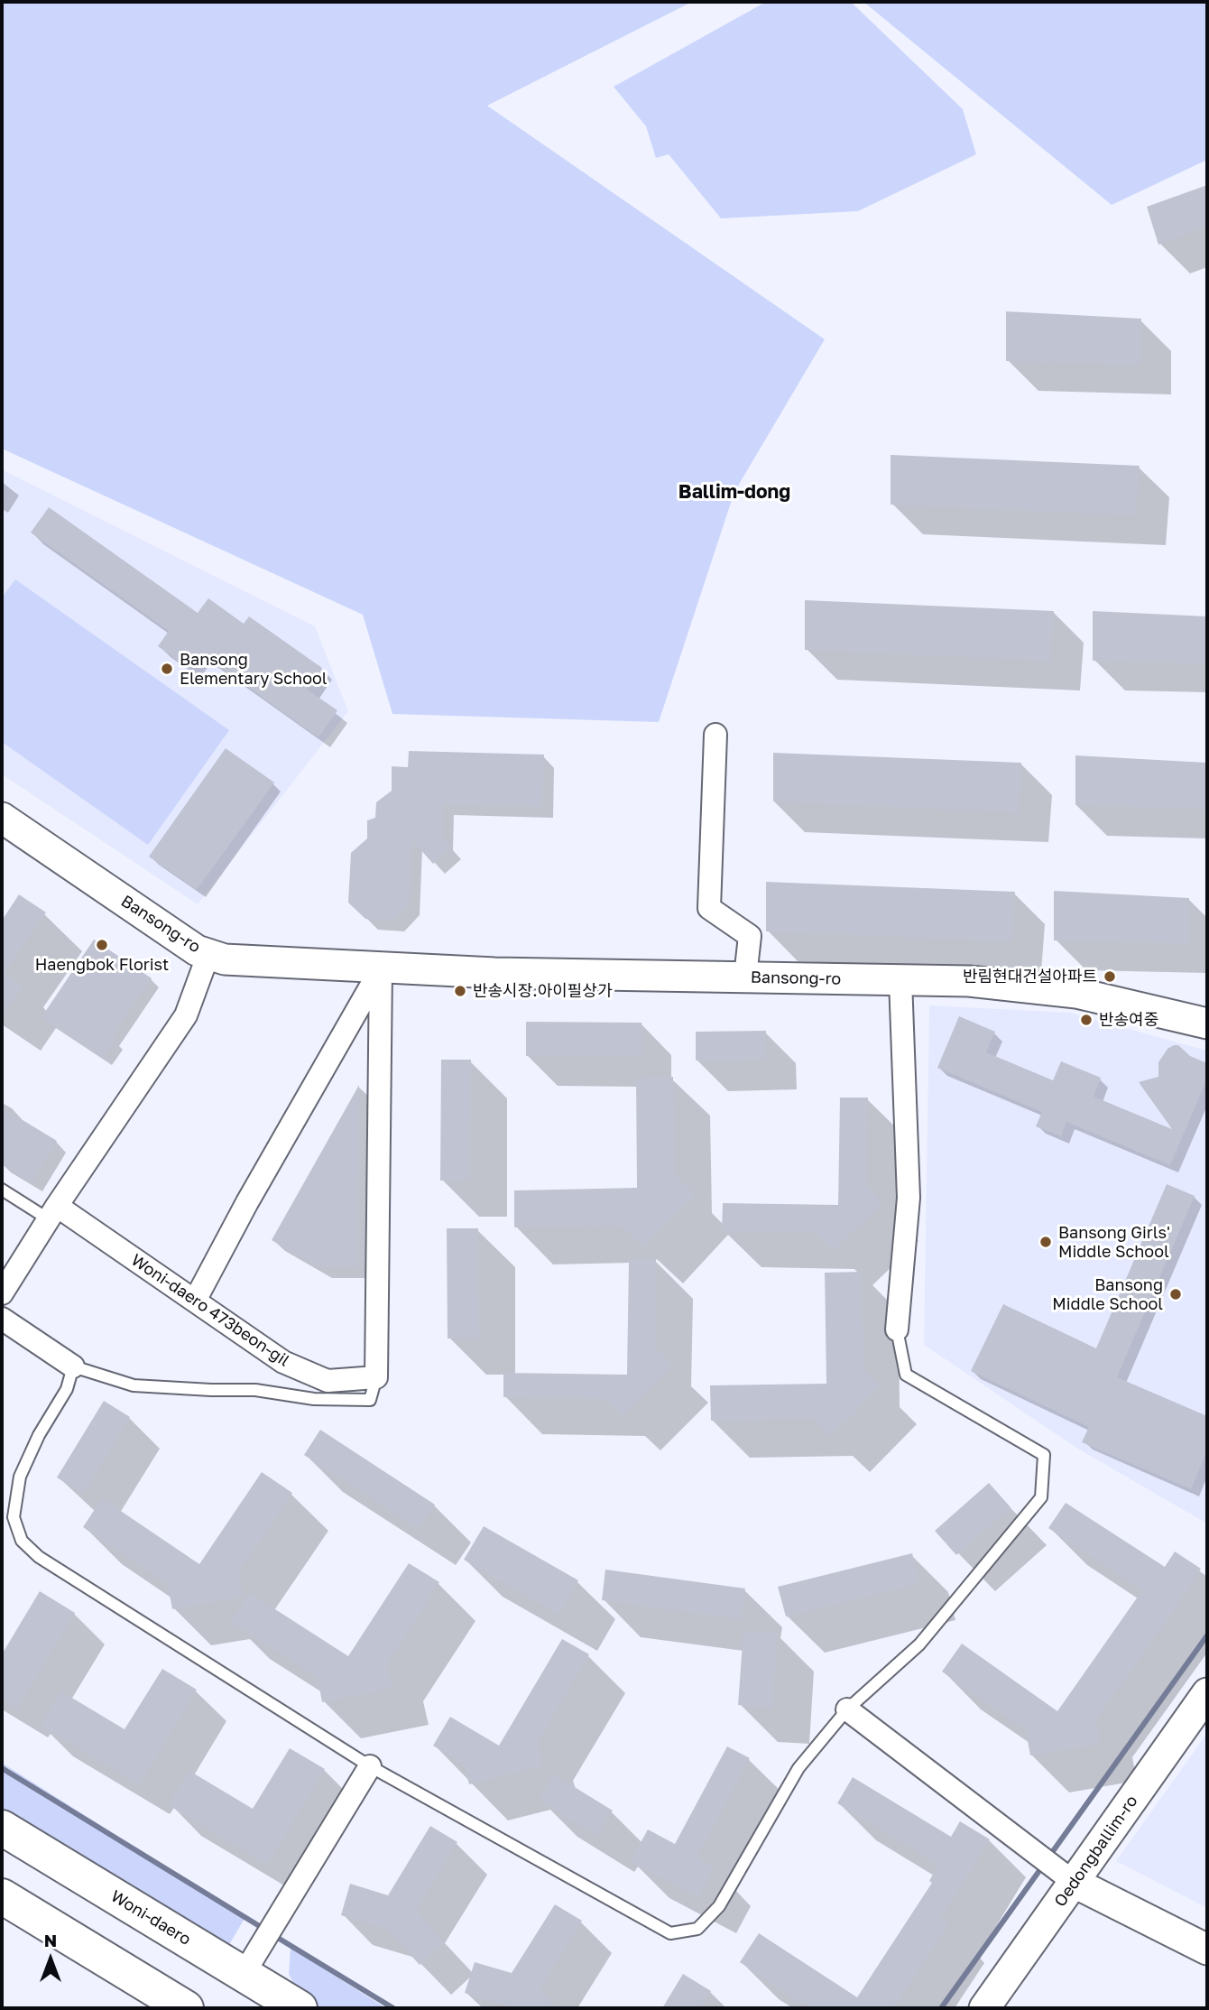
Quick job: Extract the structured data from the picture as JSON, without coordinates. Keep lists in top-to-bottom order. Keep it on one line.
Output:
{"streets":{"main road":["Woni-daero"],"street":["Bansong-ro","Woni-daero 473beon-gil","Oedongballim-ro"]},"districts":["Ballim-dong"],"places":["Bansong Elementary School","Haengbok Florist","반림현대건설아파트","반송시장.아이필상가","반송여중","Bansong Girls' Middle School","Bansong Middle School"],"north":"top"}
